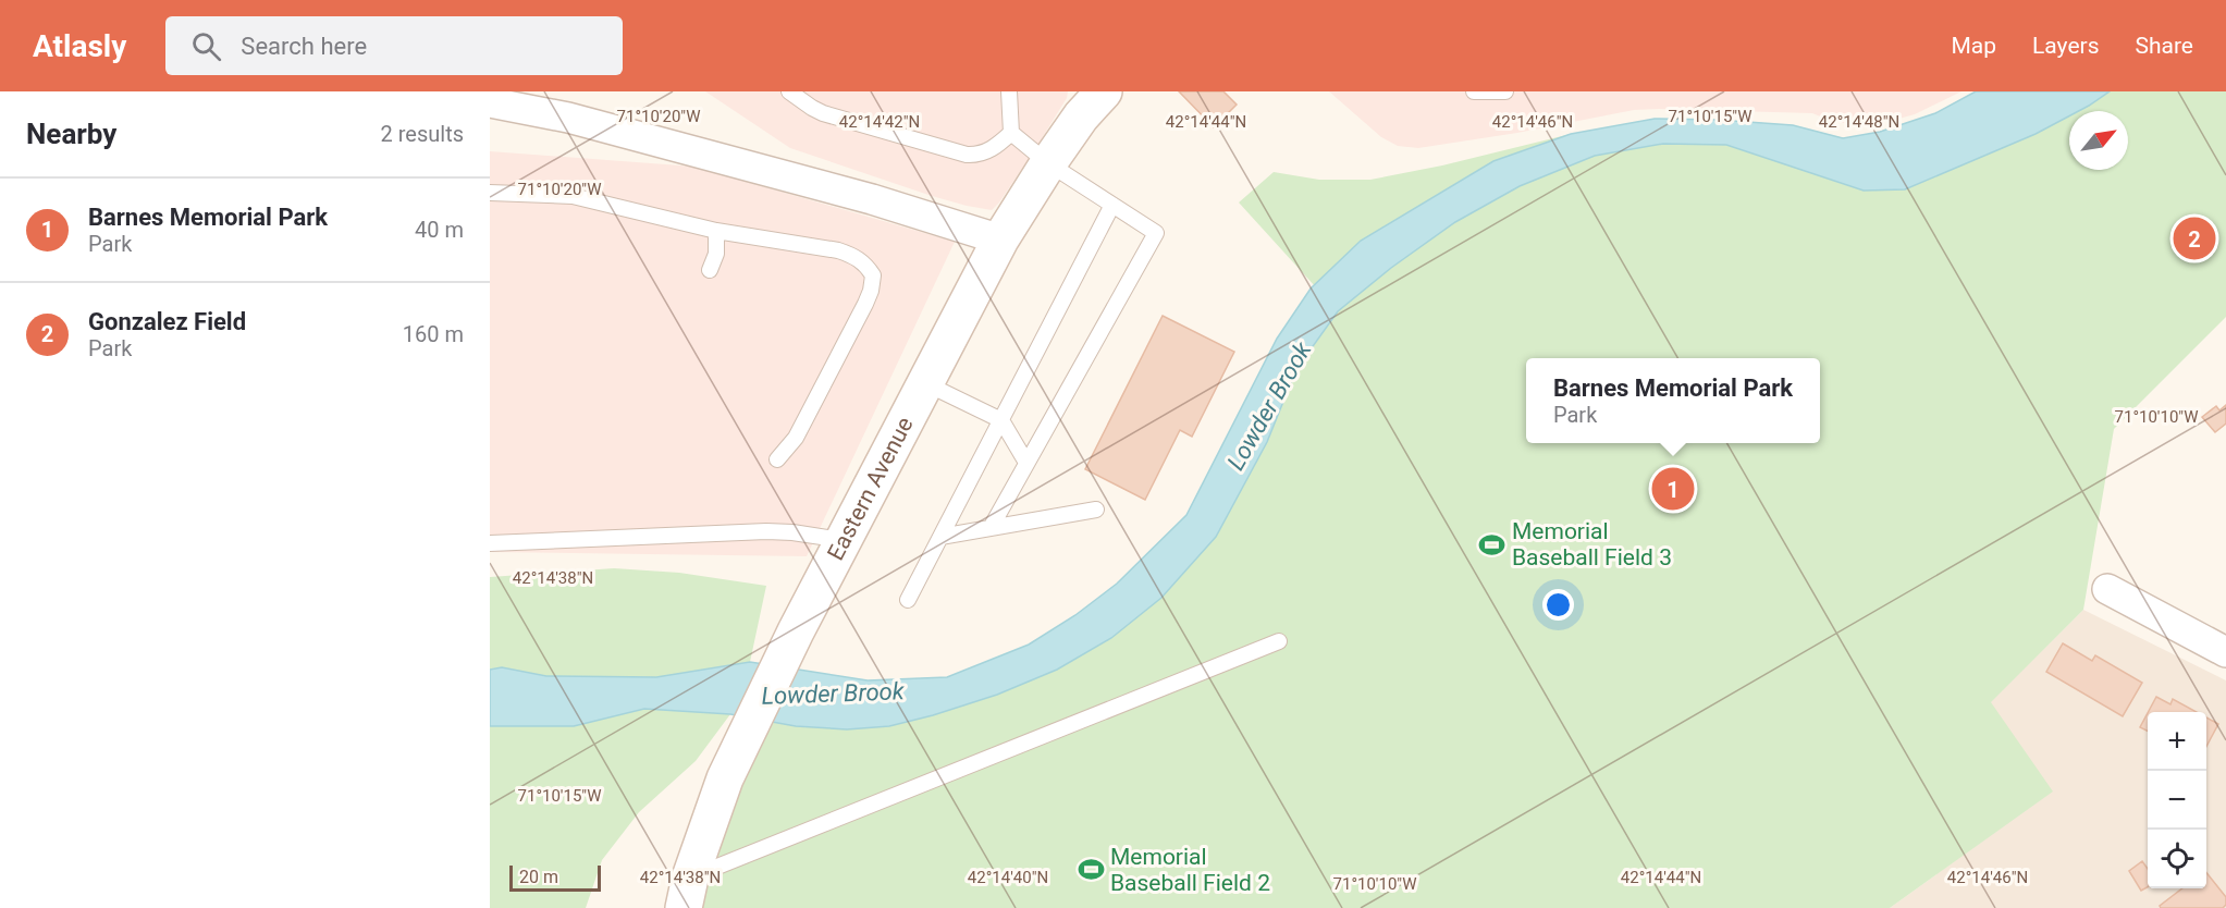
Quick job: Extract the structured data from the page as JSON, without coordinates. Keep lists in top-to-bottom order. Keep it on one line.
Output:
{"streets":{"main road":["Eastern Avenue"]},"water":["Lowder Brook"],"places":{"sports":["Memorial Baseball Field 3","Memorial Baseball Field 2"]},"scale_bar":"20 m","north":"top right","page":{"header":"Atlasly","search":"Search here","nav":["Map","Layers","Share"],"heading":["Nearby","2 results"],"list":[{"mark":"1","name":"Barnes Memorial Park","note":"Park","value":"40 m"},{"mark":"2","name":"Gonzalez Field","note":"Park","value":"160 m"}],"pins":["2","1"],"popup":["Barnes Memorial Park","Park"],"map_buttons":["+","−"],"scale":"20 m"},"coordinates":["71°10'20\"W","71°10'15\"W","42°14'42\"N","42°14'44\"N","42°14'46\"N","42°14'48\"N","71°10'10\"W","42°14'38\"N","42°14'40\"N"]}
